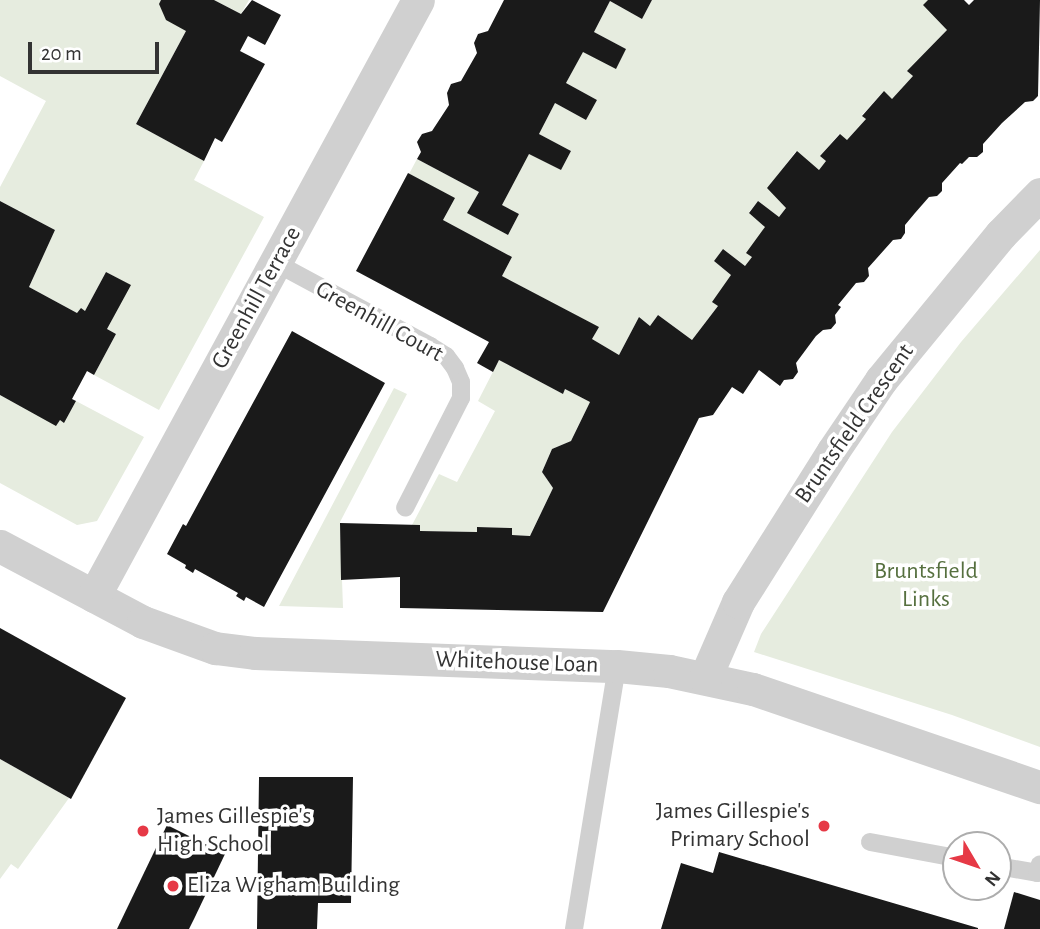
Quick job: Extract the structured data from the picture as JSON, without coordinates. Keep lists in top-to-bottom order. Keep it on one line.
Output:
{"streets":{"street":["Greenhill Terrace","Bruntsfield Crescent","Whitehouse Loan"],"lane":["Greenhill Court"]},"crossings":[["Greenhill Terrace","Greenhill Court"],["Greenhill Terrace","Whitehouse Loan"],["Bruntsfield Crescent","Whitehouse Loan"]],"parks":["Bruntsfield Links"],"places":["James Gillespie's Primary School","James Gillespie's High School","Eliza Wigham Building"],"scale_bar":"20 m","north":"bottom right"}
